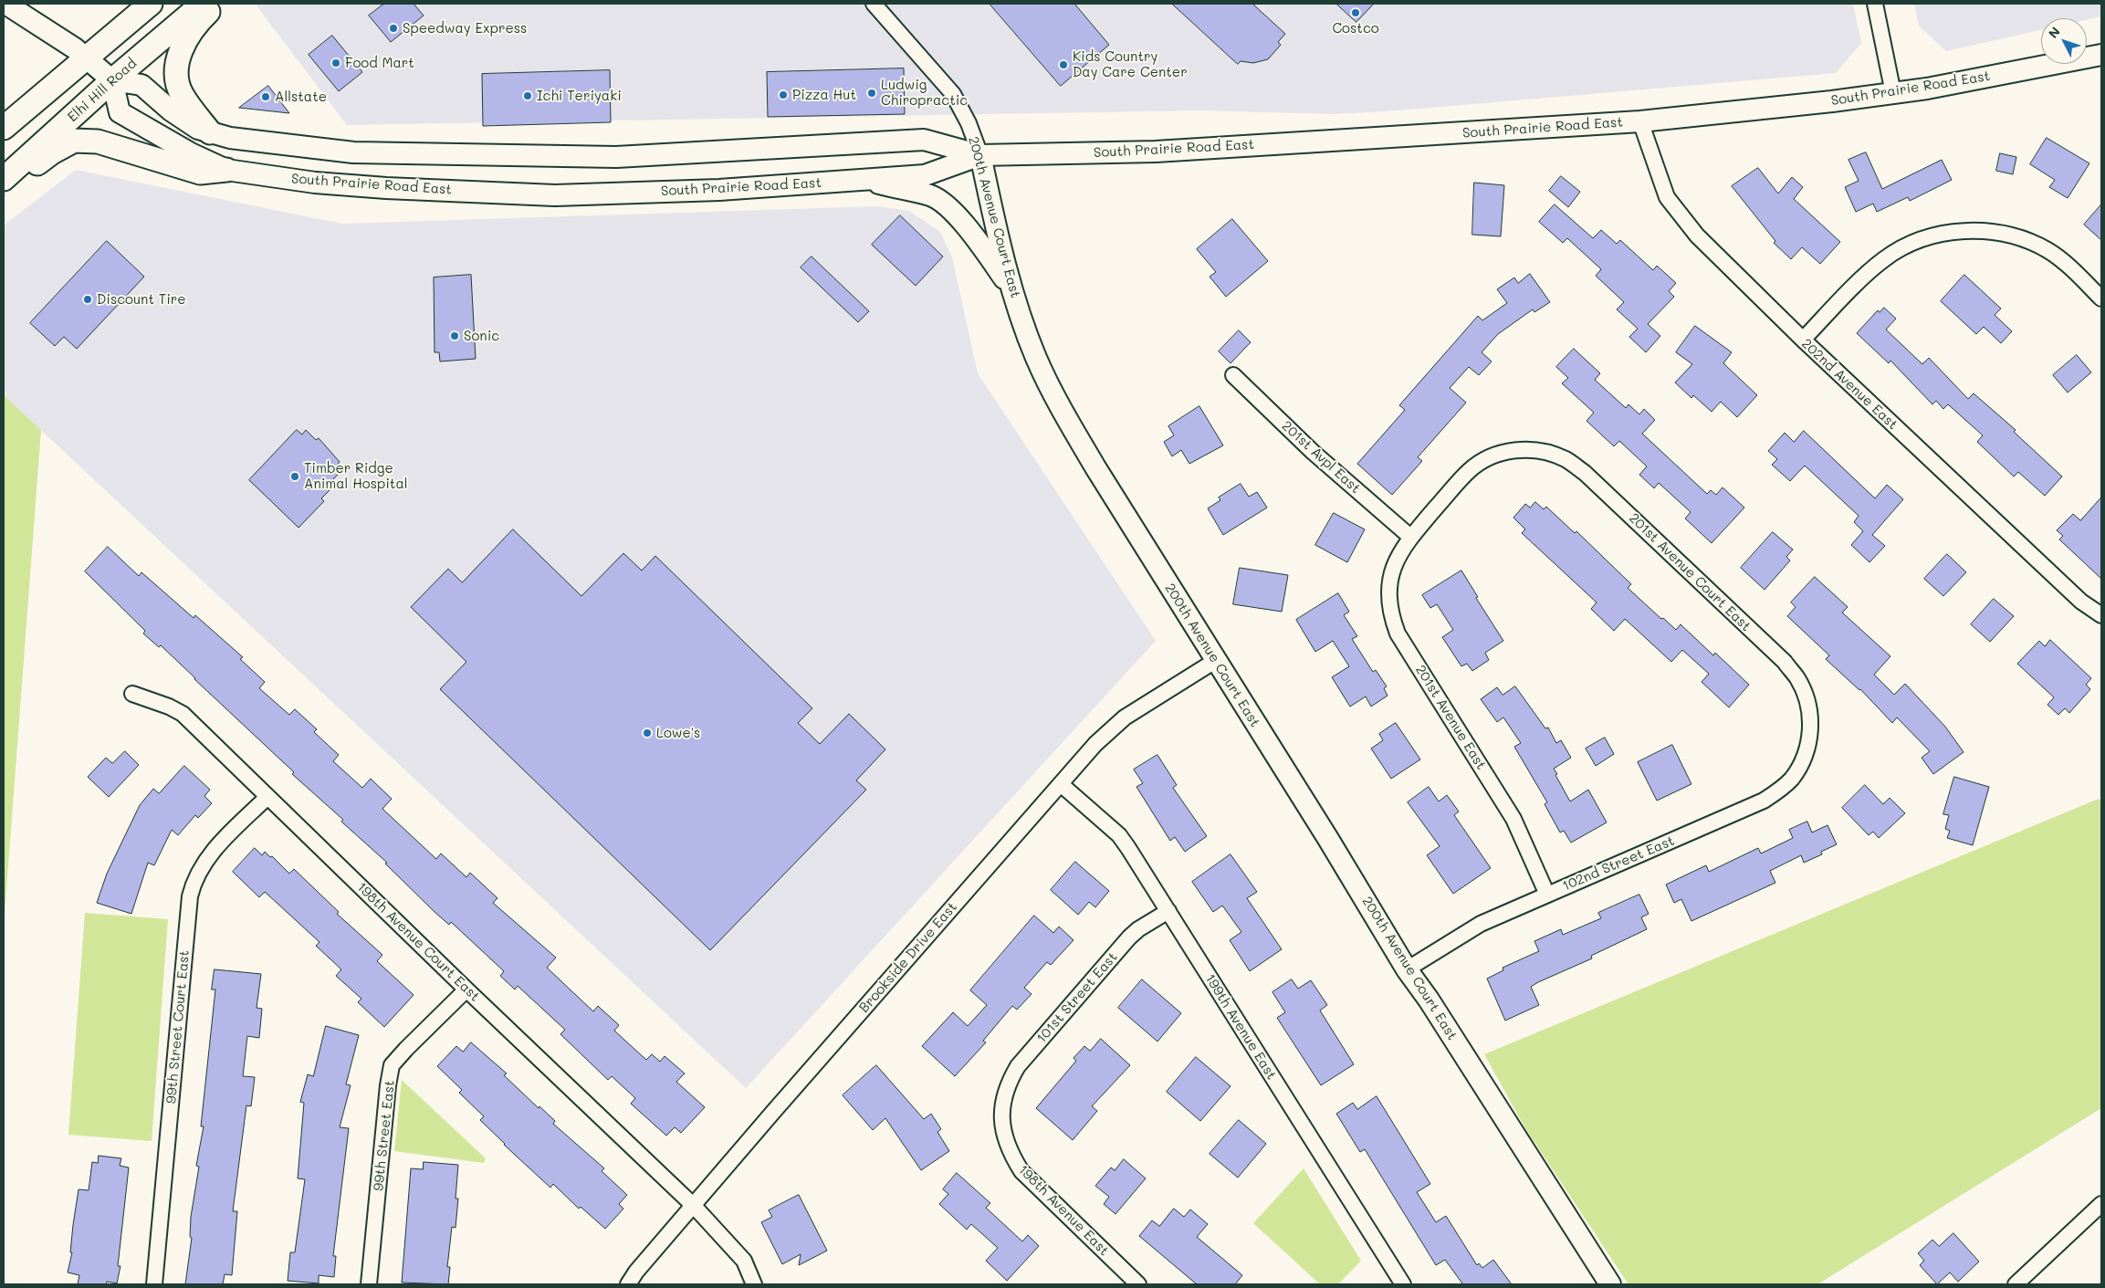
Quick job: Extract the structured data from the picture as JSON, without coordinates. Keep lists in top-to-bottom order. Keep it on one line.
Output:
{"streets":{"main road":["South Prairie Road East","Elhi Hill Road","200th Avenue Court East"],"street":["202nd Avenue East","201st Avpl East","201st Avenue Court East","201st Avenue East","102nd Street East","198th Avenue Court East","Brookside Drive East","101st Street East","99th Street Court East","199th Avenue East","99th Street East","198th Avenue East"]},"crossings":[["South Prairie Road East","Elhi Hill Road"],["South Prairie Road East","200th Avenue Court East"],["South Prairie Road East","202nd Avenue East"],["200th Avenue Court East","102nd Street East"],["200th Avenue Court East","Brookside Drive East"],["201st Avpl East","201st Avenue Court East"],["201st Avpl East","201st Avenue East"],["201st Avenue Court East","201st Avenue East"],["201st Avenue Court East","102nd Street East"],["201st Avenue East","102nd Street East"],["198th Avenue Court East","Brookside Drive East"],["198th Avenue Court East","99th Street Court East"],["198th Avenue Court East","99th Street East"],["Brookside Drive East","199th Avenue East"],["101st Street East","199th Avenue East"],["101st Street East","198th Avenue East"]],"places":["Costco","Speedway Express","Food Mart","Kids Country Day Care Center","Ludwig Chiropractic","Pizza Hut","Ichi Teriyaki","Allstate","Discount Tire","Sonic","Timber Ridge Animal Hospital","Lowe's"],"north":"top left"}
